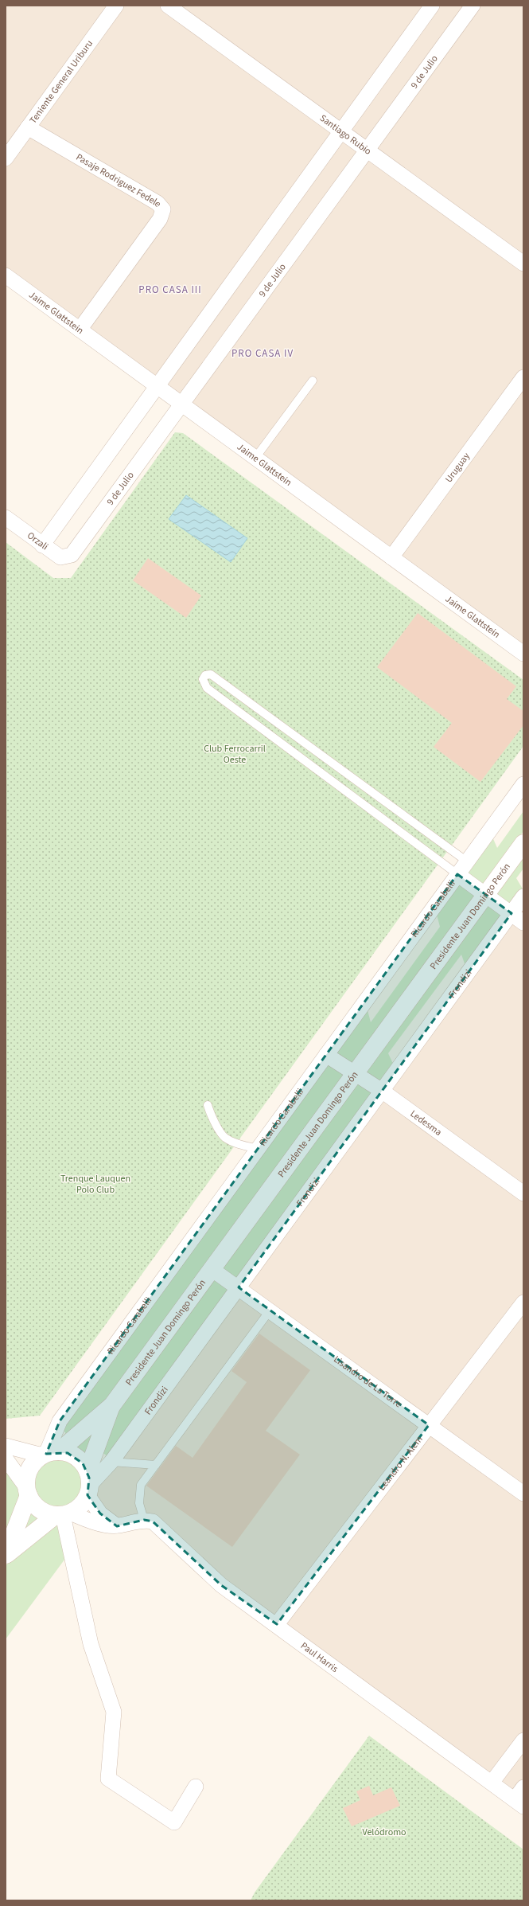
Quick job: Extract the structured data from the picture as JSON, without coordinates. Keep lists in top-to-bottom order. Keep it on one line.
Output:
{"streets":{"main road":["Presidente Juan Domingo Perón"],"street":["9 de Julio","Teniente General Uriburu","Santiago Rubio","Pasaje Rodriguez Fedele","Jaime Glattstein","Uruguay","Orzali","Ricardo Carabelli","Frondizi","Ledesma","Lisandro de La Torre","Leandro N. Alem","Paul Harris"]},"crossings":[["9 de Julio","Santiago Rubio"],["9 de Julio","Jaime Glattstein"],["9 de Julio","Orzali"],["Teniente General Uriburu","Pasaje Rodriguez Fedele"],["Pasaje Rodriguez Fedele","Jaime Glattstein"],["Jaime Glattstein","Uruguay"],["Ricardo Carabelli","Presidente Juan Domingo Perón"],["Ricardo Carabelli","Frondizi"],["Ricardo Carabelli","Ledesma"],["Presidente Juan Domingo Perón","Frondizi"],["Presidente Juan Domingo Perón","Ledesma"],["Presidente Juan Domingo Perón","Lisandro de La Torre"],["Frondizi","Ledesma"],["Frondizi","Lisandro de La Torre"],["Lisandro de La Torre","Leandro N. Alem"],["Leandro N. Alem","Paul Harris"]],"districts":["PRO CASA III","PRO CASA IV"],"parks":["Club Ferrocarril Oeste","Trenque Lauquen Polo Club","Velódromo"]}
